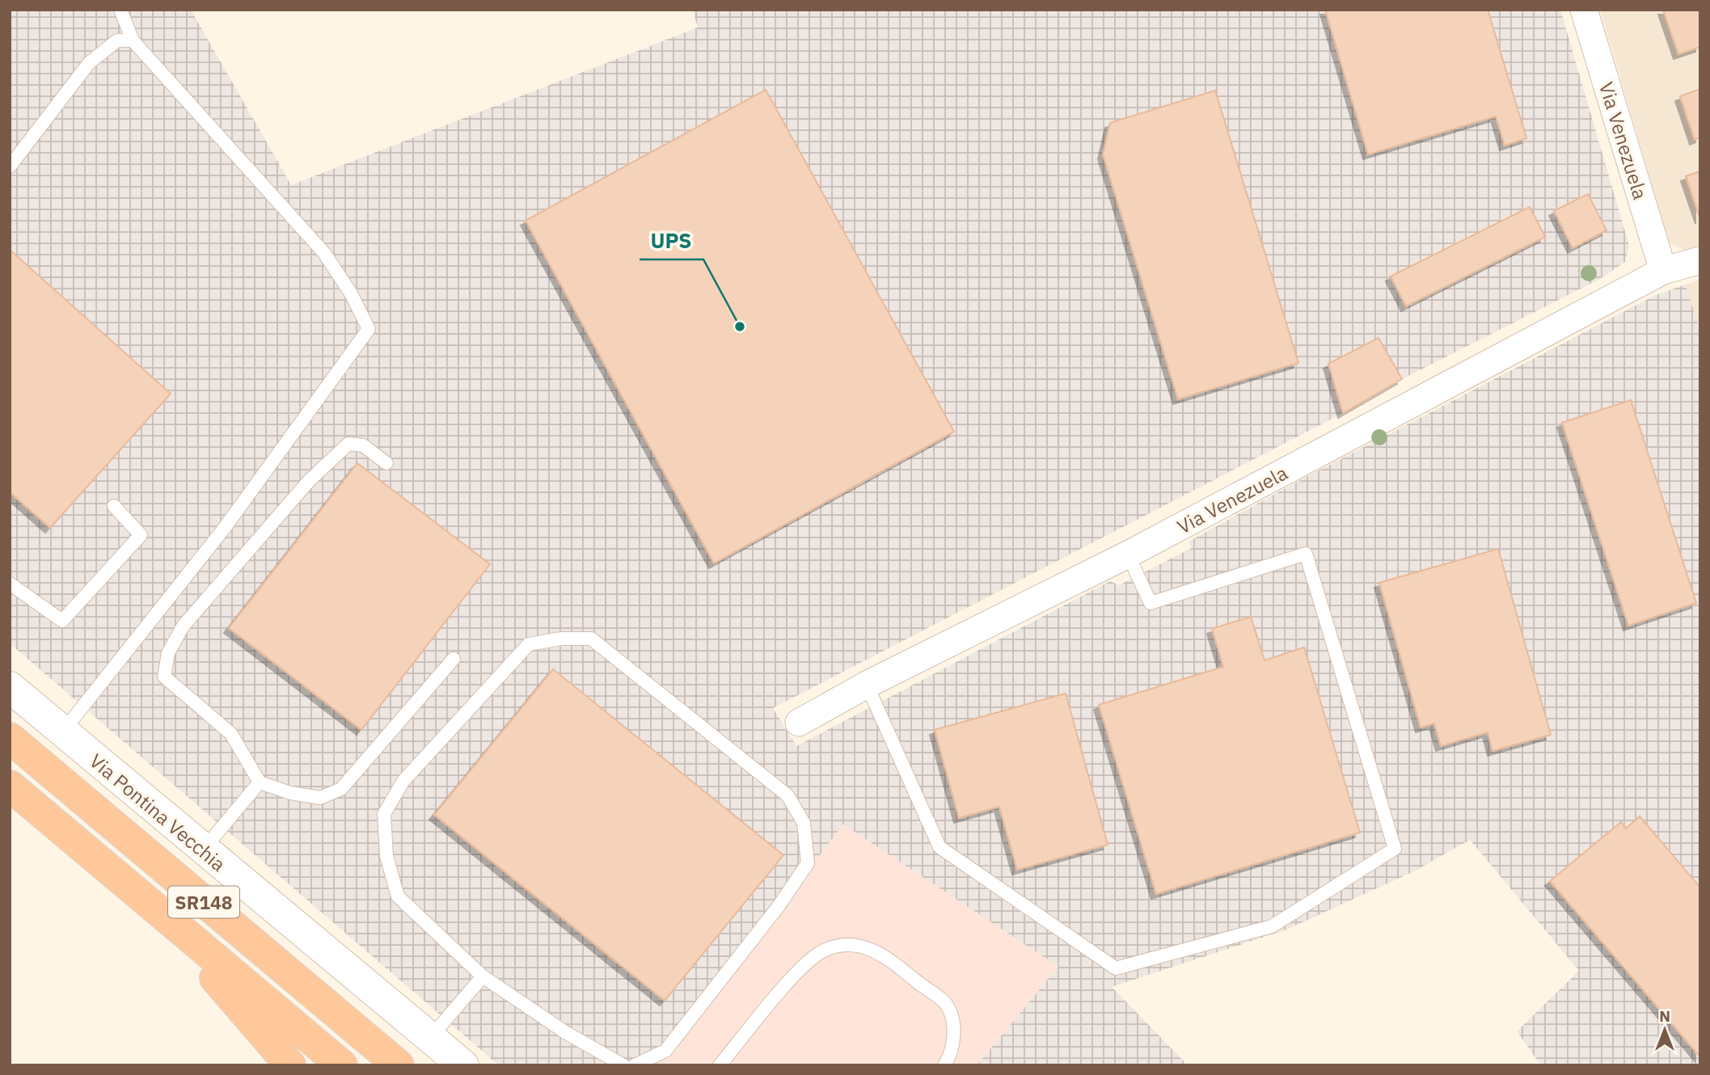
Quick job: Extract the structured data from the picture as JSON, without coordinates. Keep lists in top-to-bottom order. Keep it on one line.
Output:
{"streets":{"highway":["SR148"],"street":["Via Venezuela","Via Pontina Vecchia"]},"places":["UPS"],"north":"top"}
